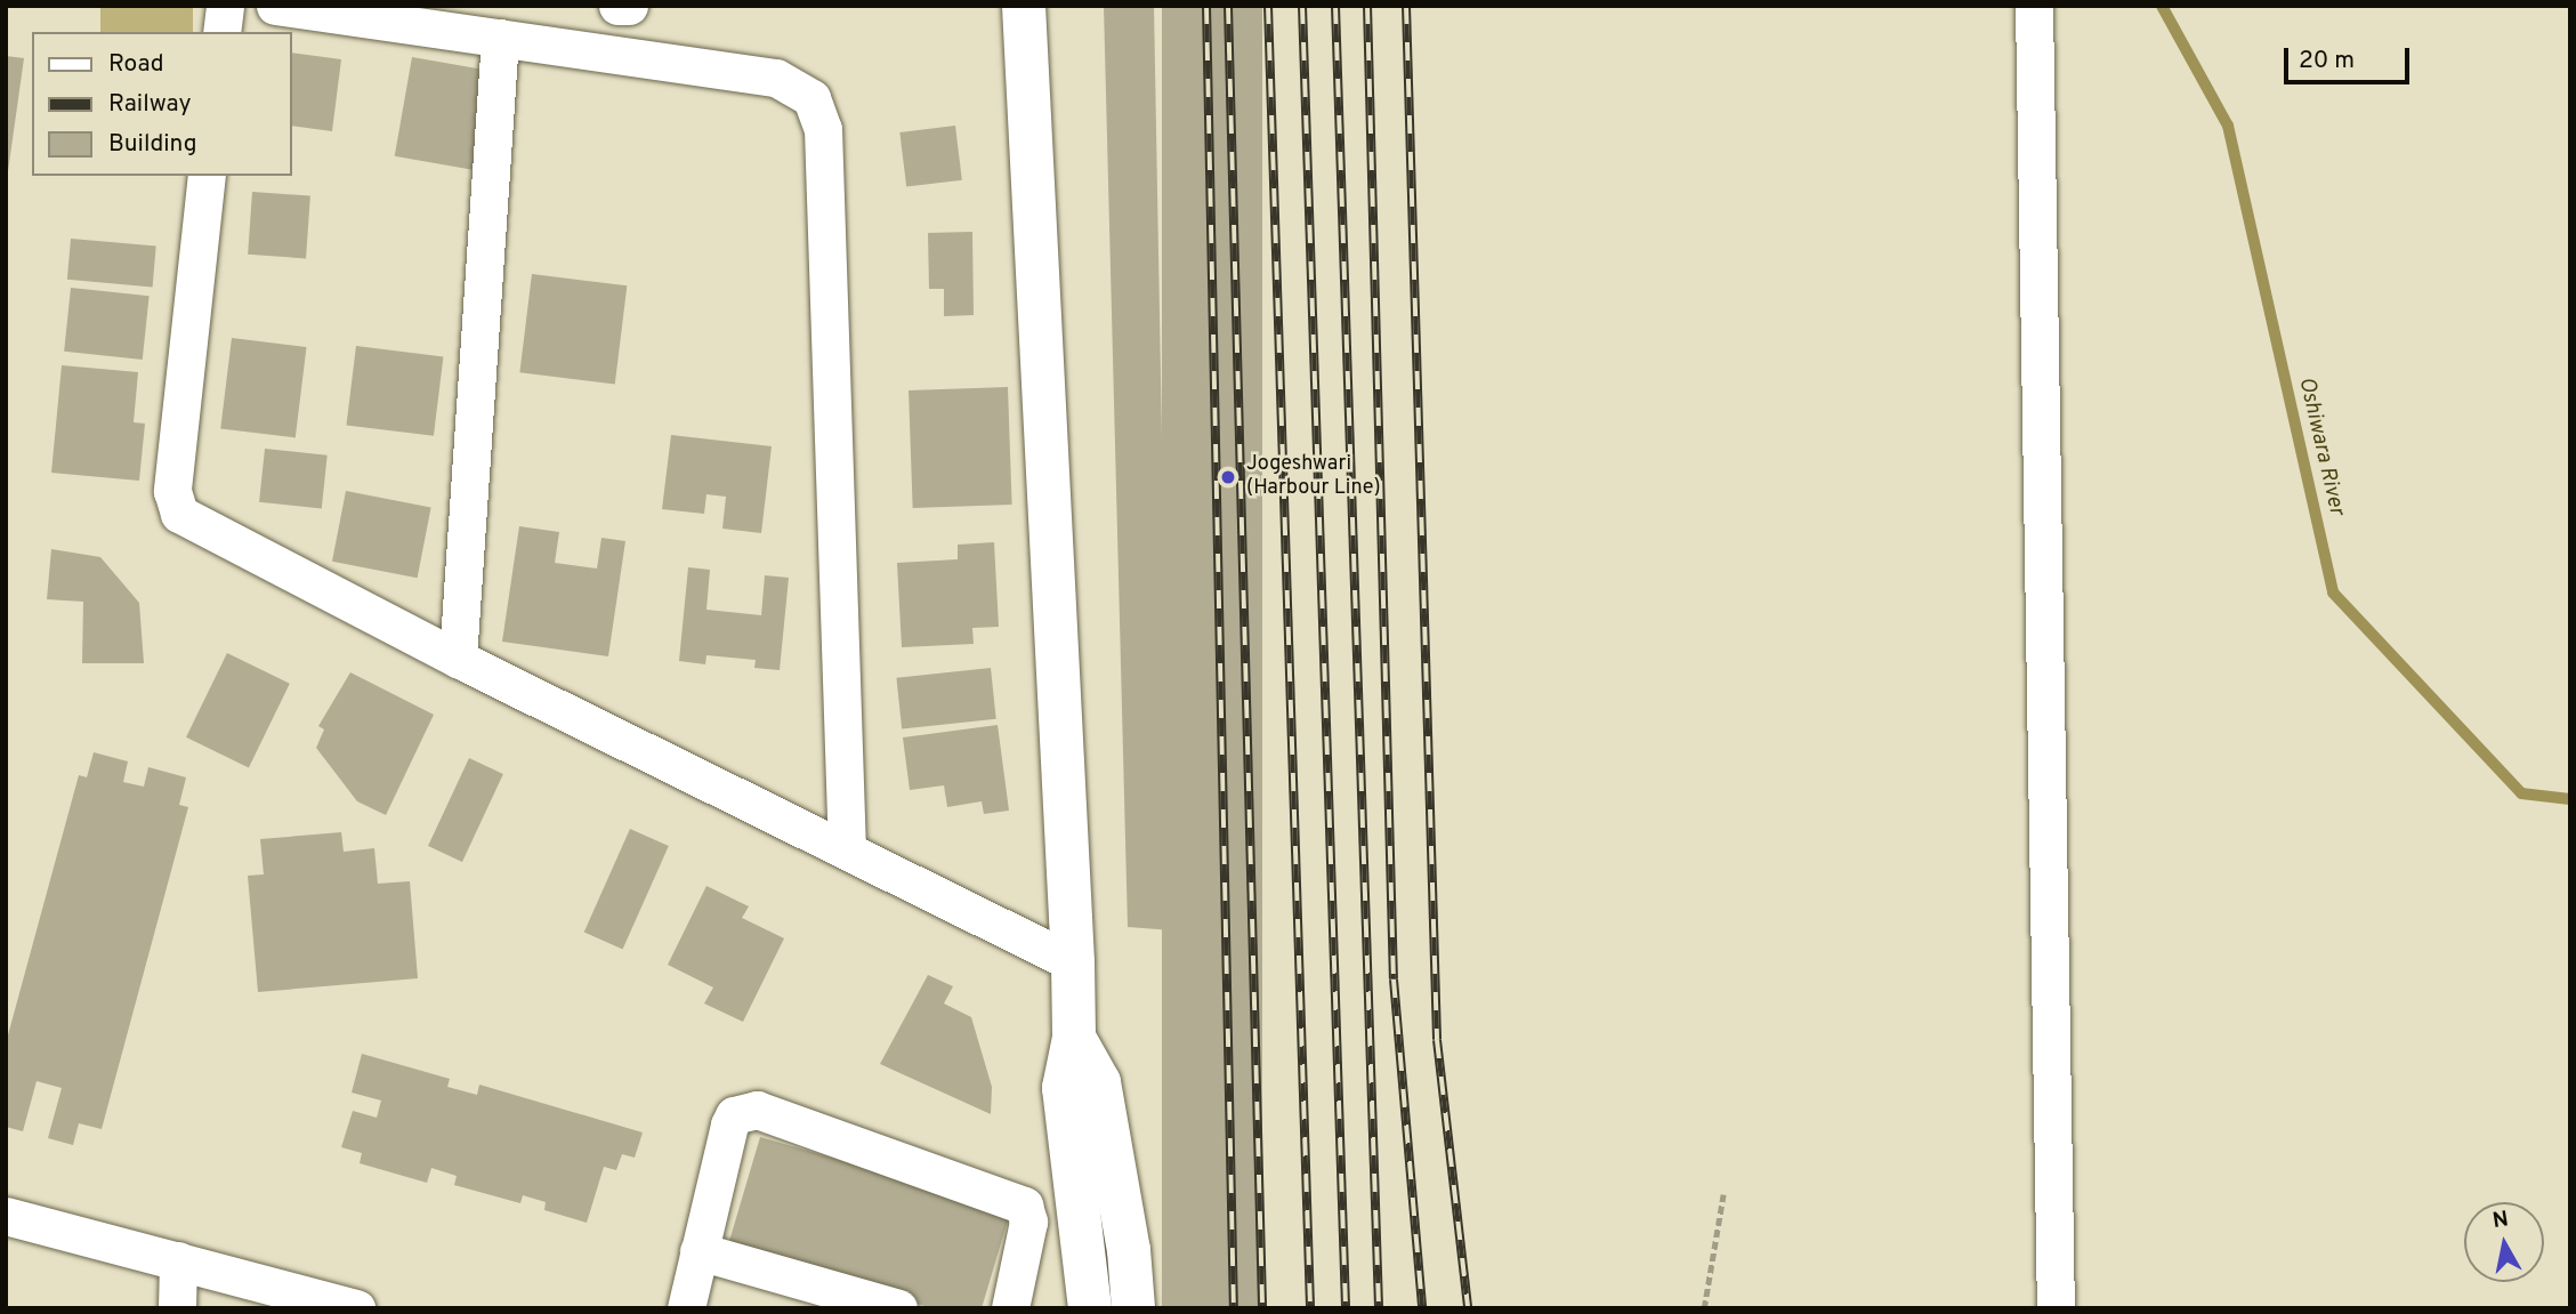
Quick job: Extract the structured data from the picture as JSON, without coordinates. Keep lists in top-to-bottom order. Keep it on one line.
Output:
{"water":["Oshiwara River"],"places":["Jogeshwari (Harbour Line)"],"legend":["Road","Railway","Building"],"scale_bar":"20 m","north":"top"}
